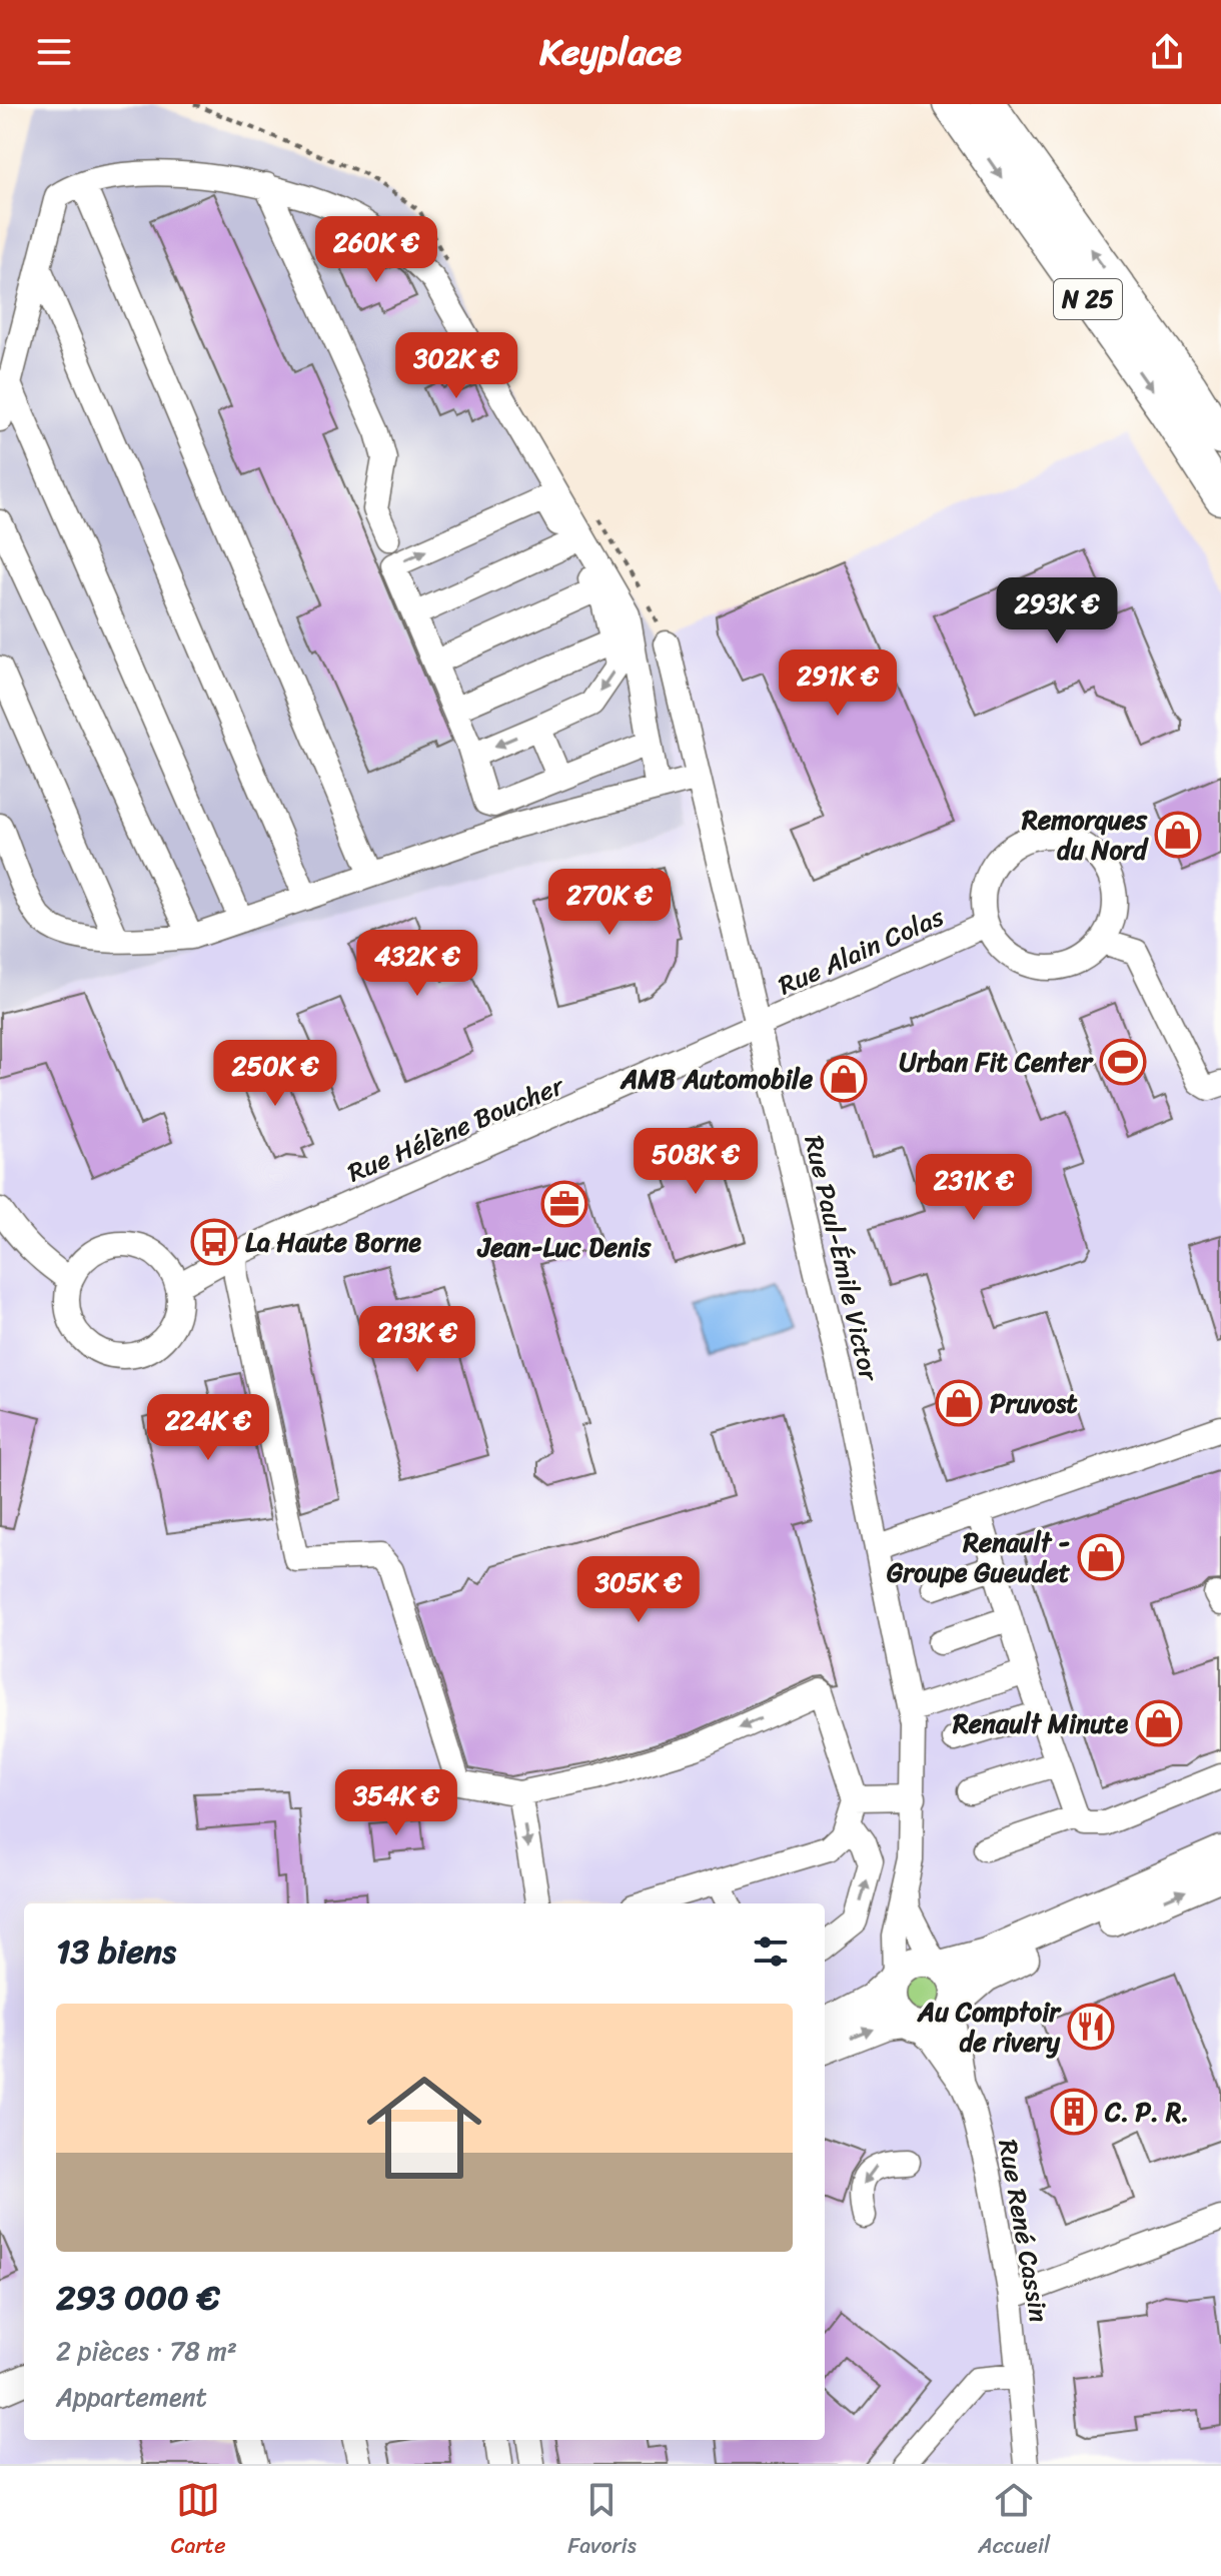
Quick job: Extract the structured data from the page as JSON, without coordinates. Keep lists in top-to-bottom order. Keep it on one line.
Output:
{"streets":{"highway":["N 25"],"street":["Rue Alain Colas","Rue Hélène Boucher","Rue Paul-Émile Victor","Rue René Cassin"]},"crossings":[["Rue Alain Colas","Rue Hélène Boucher"],["Rue Alain Colas","Rue Paul-Émile Victor"],["Rue Hélène Boucher","Rue Paul-Émile Victor"],["Rue Paul-Émile Victor","Rue René Cassin"]],"places":{"shop":["Remorques du Nord","AMB Automobile","Pruvost","Renault - Groupe Gueudet","Renault Minute"],"sports":["Urban Fit Center"],"office":["Jean-Luc Denis"],"bus stop":["La Haute Borne"],"restaurant":["Au Comptoir de rivery"],"building":["C. P. R."]},"page":{"header":"Keyplace","price":["260K €","302K €","293K €","291K €","270K €","432K €","250K €","508K €","231K €","213K €","224K €","305K €","354K €"],"heading":"13 biens","list":[{"name":"293 000 €","note":"2 pièces · 78 m² · Appartement"}],"tabs":["Carte","Favoris","Accueil"]}}
